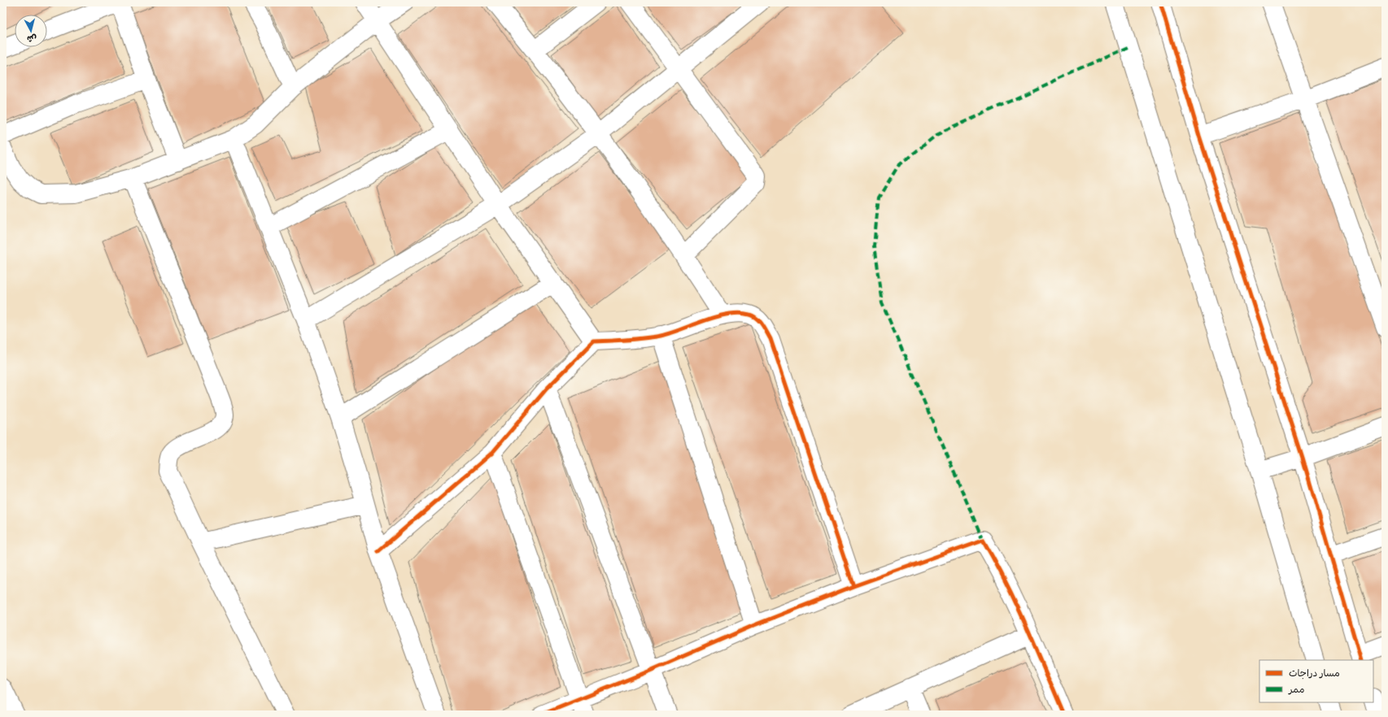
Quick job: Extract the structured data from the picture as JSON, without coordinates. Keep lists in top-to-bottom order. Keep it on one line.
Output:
{"legend":["مسار دراجات","ممر"],"north":"bottom"}
